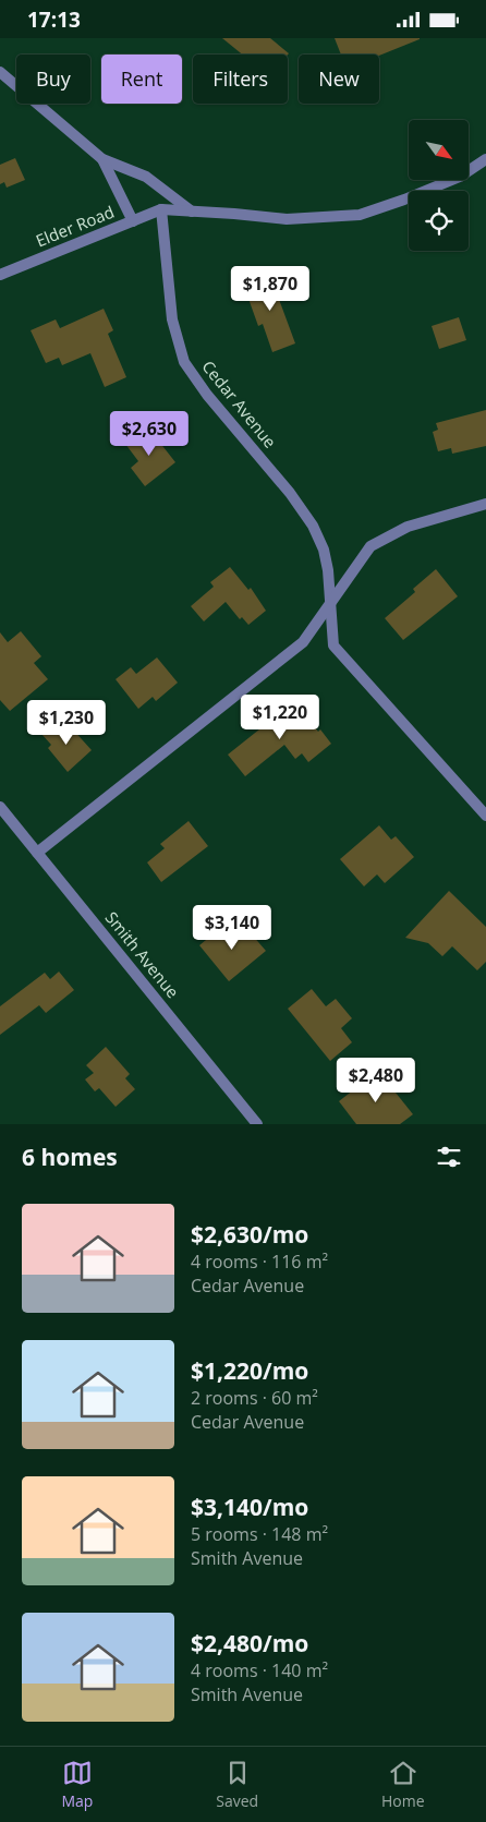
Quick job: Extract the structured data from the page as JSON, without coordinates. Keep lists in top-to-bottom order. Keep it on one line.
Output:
{"streets":{"street":["Elder Road","Cedar Avenue","Smith Avenue"]},"crossings":[["Elder Road","Cedar Avenue"]],"north":"bottom right","page":{"status":"17:13","chip":["Buy","Rent","Filters","New"],"price":["$1,870","$2,630","$1,220","$1,230","$3,140","$2,480"],"heading":"6 homes","list":[{"name":"$2,630/mo","note":"4 rooms · 116 m² · Cedar Avenue"},{"name":"$1,220/mo","note":"2 rooms · 60 m² · Cedar Avenue"},{"name":"$3,140/mo","note":"5 rooms · 148 m² · Smith Avenue"},{"name":"$2,480/mo","note":"4 rooms · 140 m² · Smith Avenue"}],"tabs":["Map","Saved","Home"]}}
